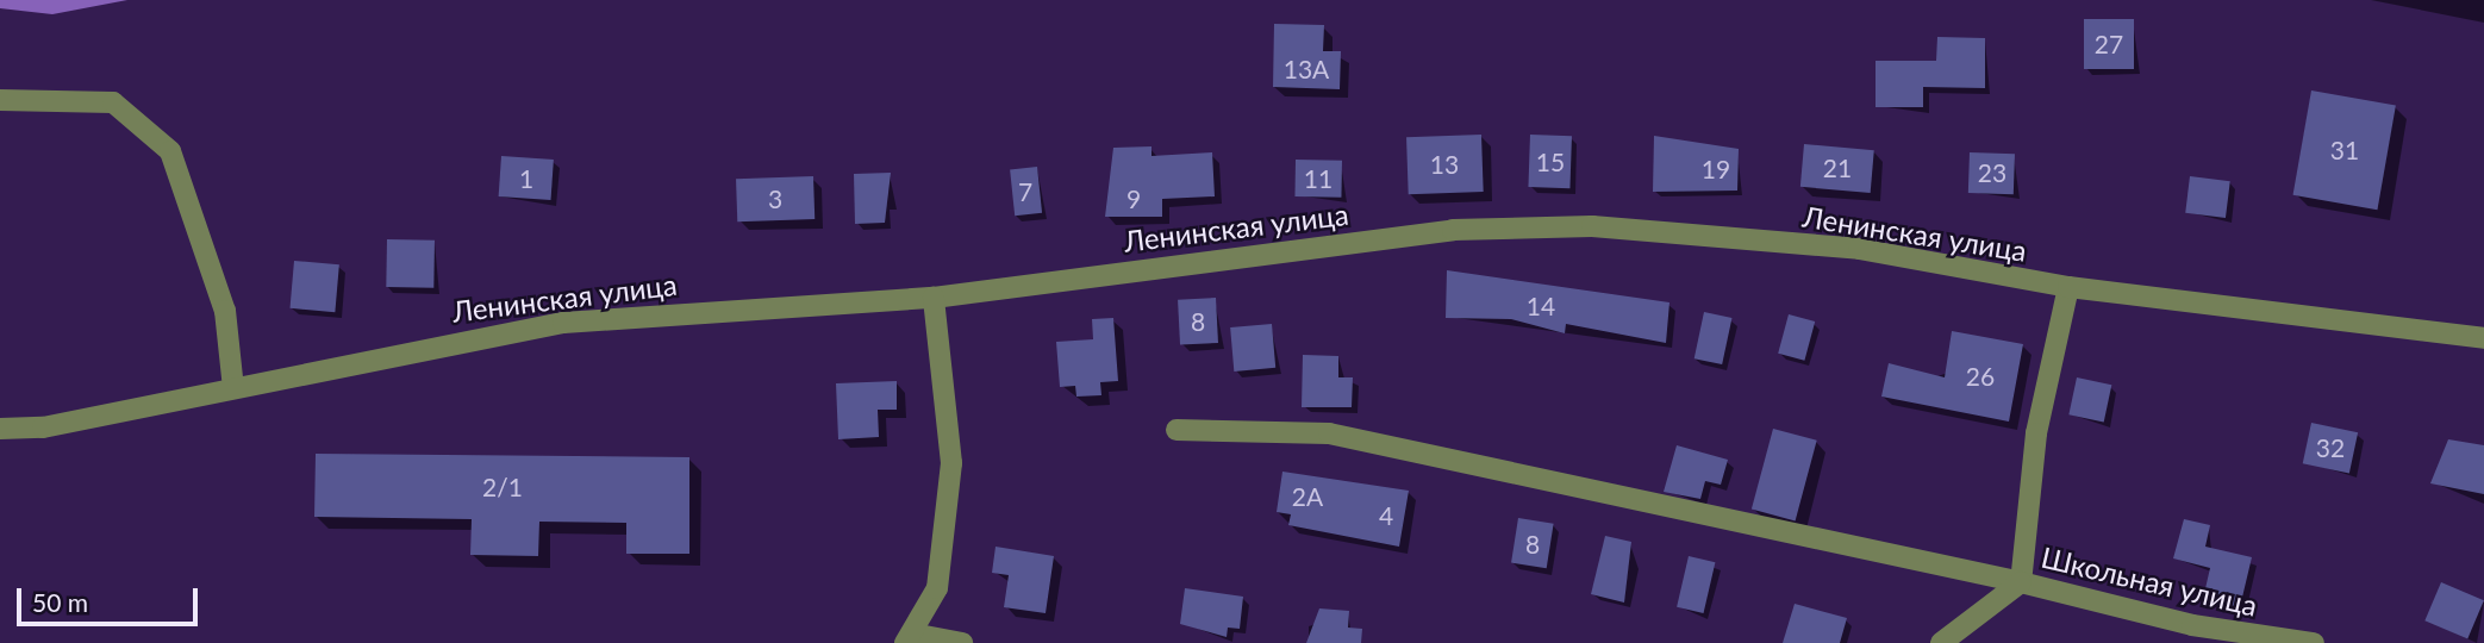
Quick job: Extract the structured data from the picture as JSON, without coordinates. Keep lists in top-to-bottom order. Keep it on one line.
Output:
{"streets":{"street":["Ленинская улица","Школьная улица"]},"crossings":[["Ленинская улица","Школьная улица"]],"house_numbers":["27","13А","31","15","13","21","19","23","1","11","7","3","9","14","8","26","32","2/1","2А","4","8"],"scale_bar":"50 m"}
